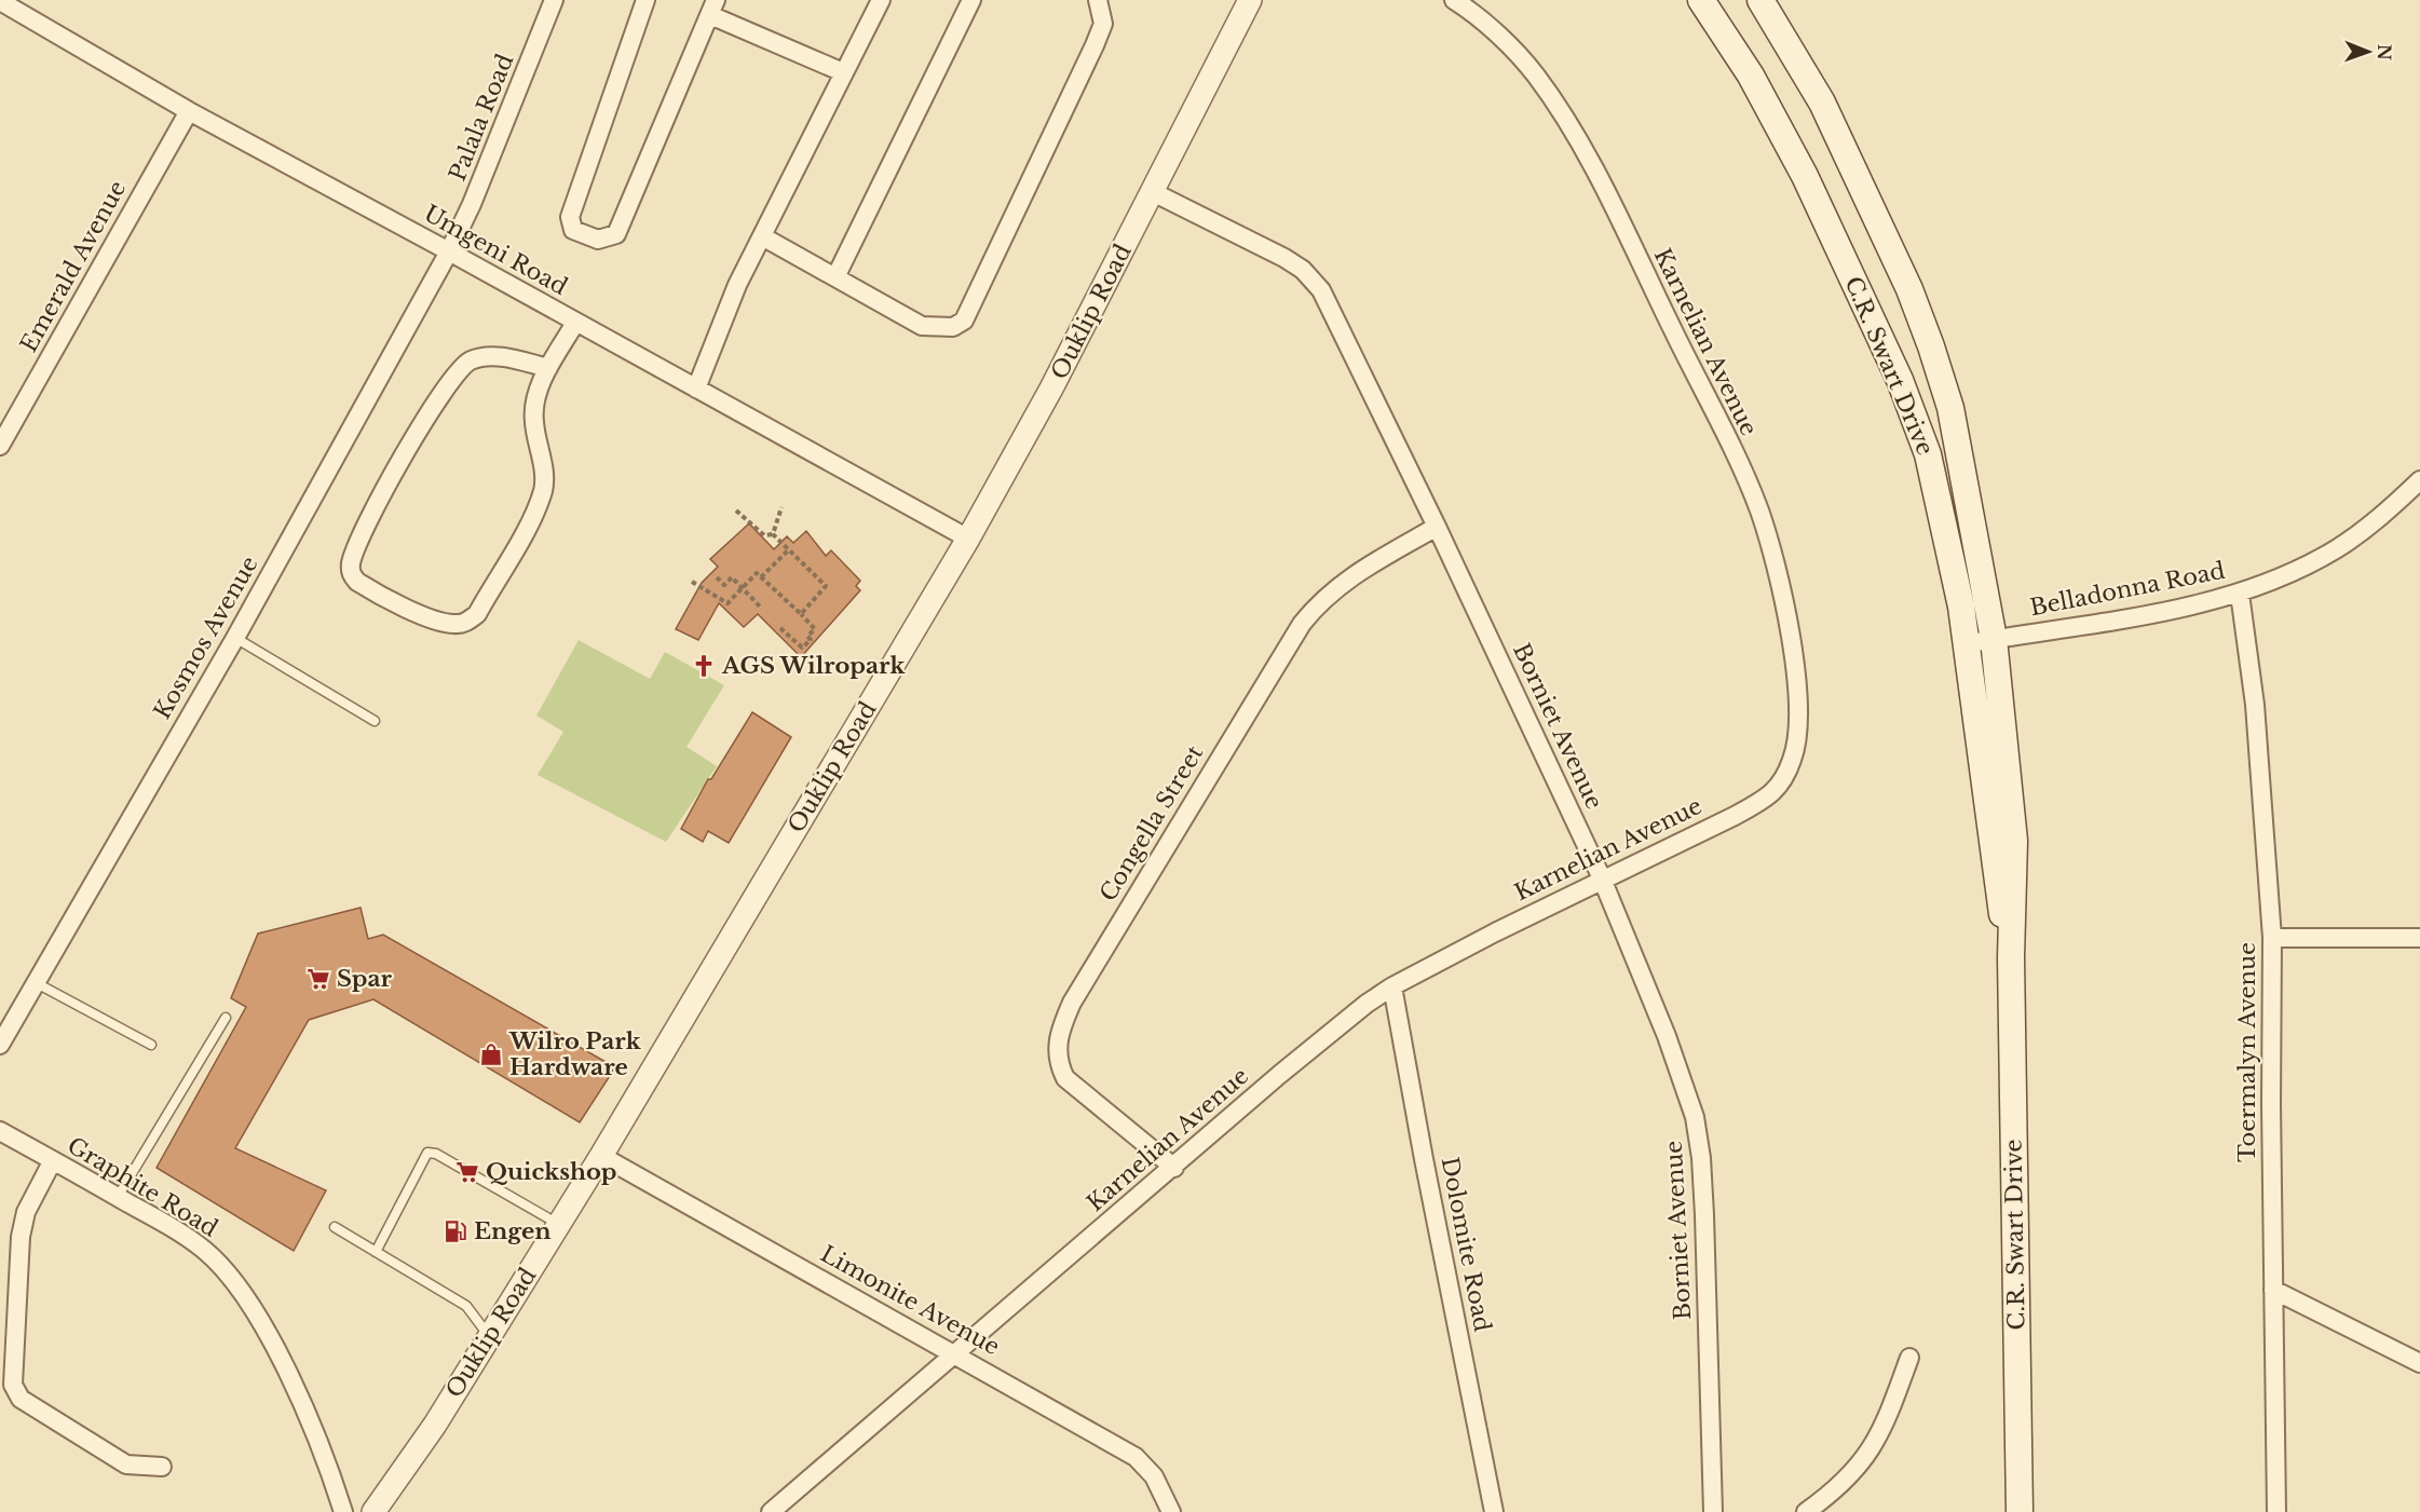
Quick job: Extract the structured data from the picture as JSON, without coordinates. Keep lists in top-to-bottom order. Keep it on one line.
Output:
{"streets":{"main road":["C.R. Swart Drive"],"street":["Palala Road","Umgeni Road","Emerald Avenue","Ouklip Road","Karnelian Avenue","Belladonna Road","Kosmos Avenue","Borniet Avenue","Congella Street","Toermalyn Avenue","Graphite Road","Dolomite Road","Limonite Avenue"]},"crossings":[["Palala Road","Umgeni Road"],["Palala Road","Kosmos Avenue"],["Umgeni Road","Emerald Avenue"],["Umgeni Road","Ouklip Road"],["Umgeni Road","Kosmos Avenue"],["Ouklip Road","Borniet Avenue"],["Ouklip Road","Limonite Avenue"],["Karnelian Avenue","Borniet Avenue"],["Karnelian Avenue","Congella Street"],["Karnelian Avenue","Dolomite Road"],["Karnelian Avenue","Limonite Avenue"],["C.R. Swart Drive","Belladonna Road"],["Belladonna Road","Toermalyn Avenue"],["Borniet Avenue","Congella Street"]],"places":{"church":["AGS Wilropark"],"supermarket":["Spar","Quickshop"],"shop":["Wilro Park Hardware"],"fuel station":["Engen"]},"north":"right"}
